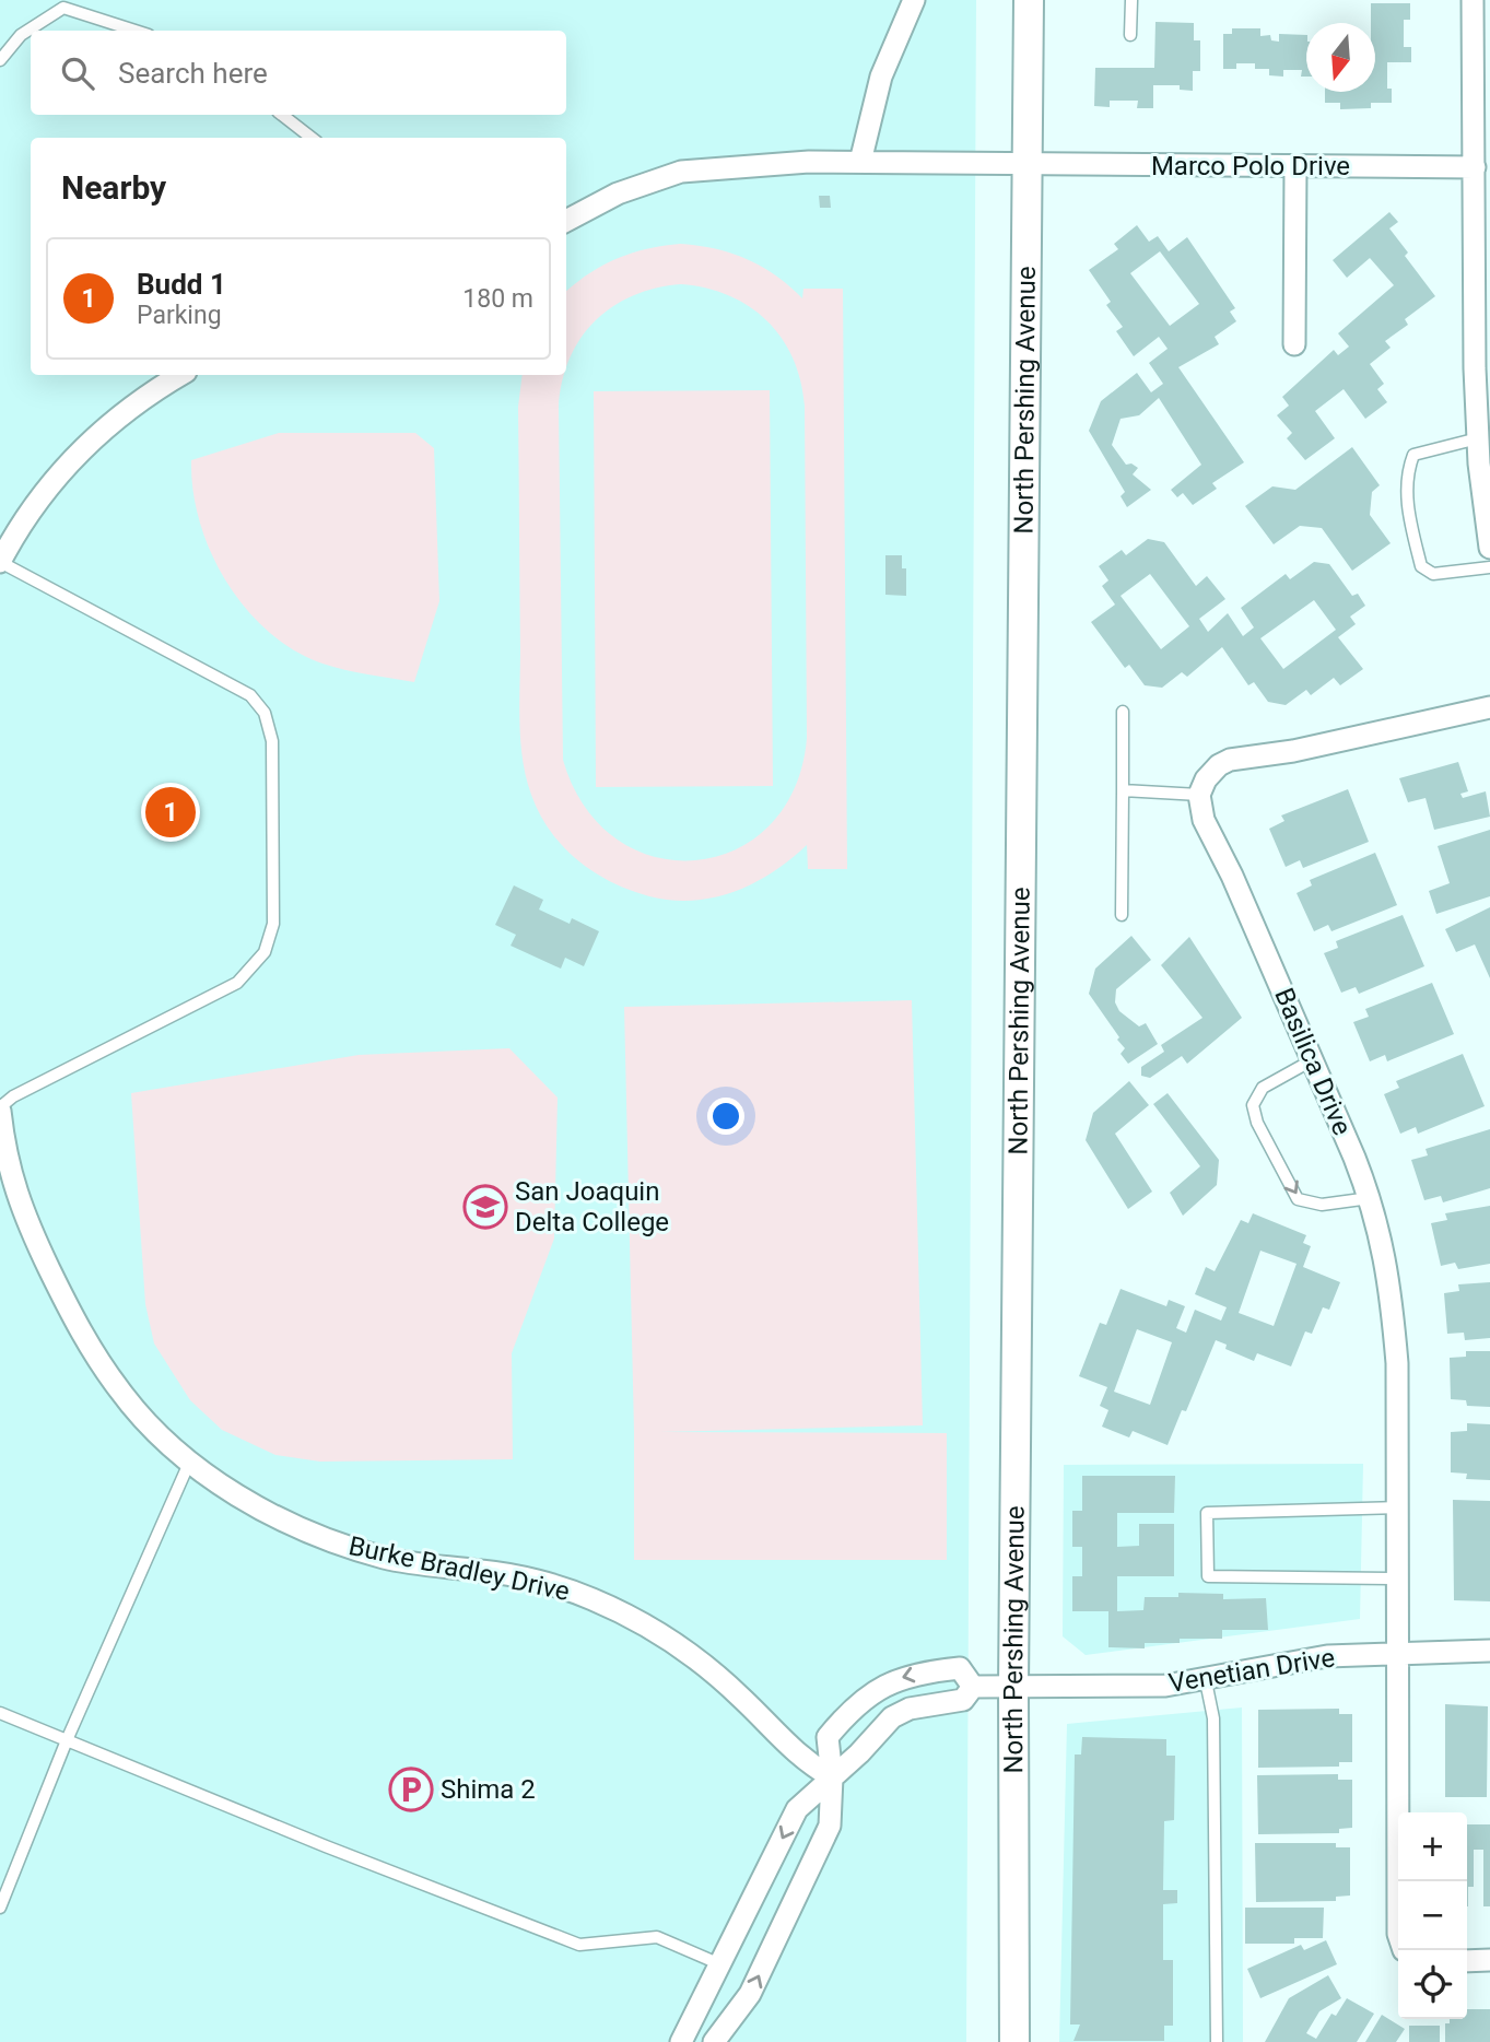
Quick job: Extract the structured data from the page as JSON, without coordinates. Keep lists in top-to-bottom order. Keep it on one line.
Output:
{"streets":{"main road":["North Pershing Avenue"],"street":["Marco Polo Drive","Basilica Drive","Burke Bradley Drive","Venetian Drive"]},"crossings":[["Marco Polo Drive","North Pershing Avenue"],["North Pershing Avenue","Venetian Drive"],["Basilica Drive","Venetian Drive"]],"places":{"school or university":["San Joaquin Delta College"],"parking":["Shima 2"]},"north":"bottom","page":{"search":"Search here","heading":"Nearby","list":[{"mark":"1","name":"Budd 1","note":"Parking","value":"180 m"}],"pins":"1","map_buttons":["+","−"]}}
